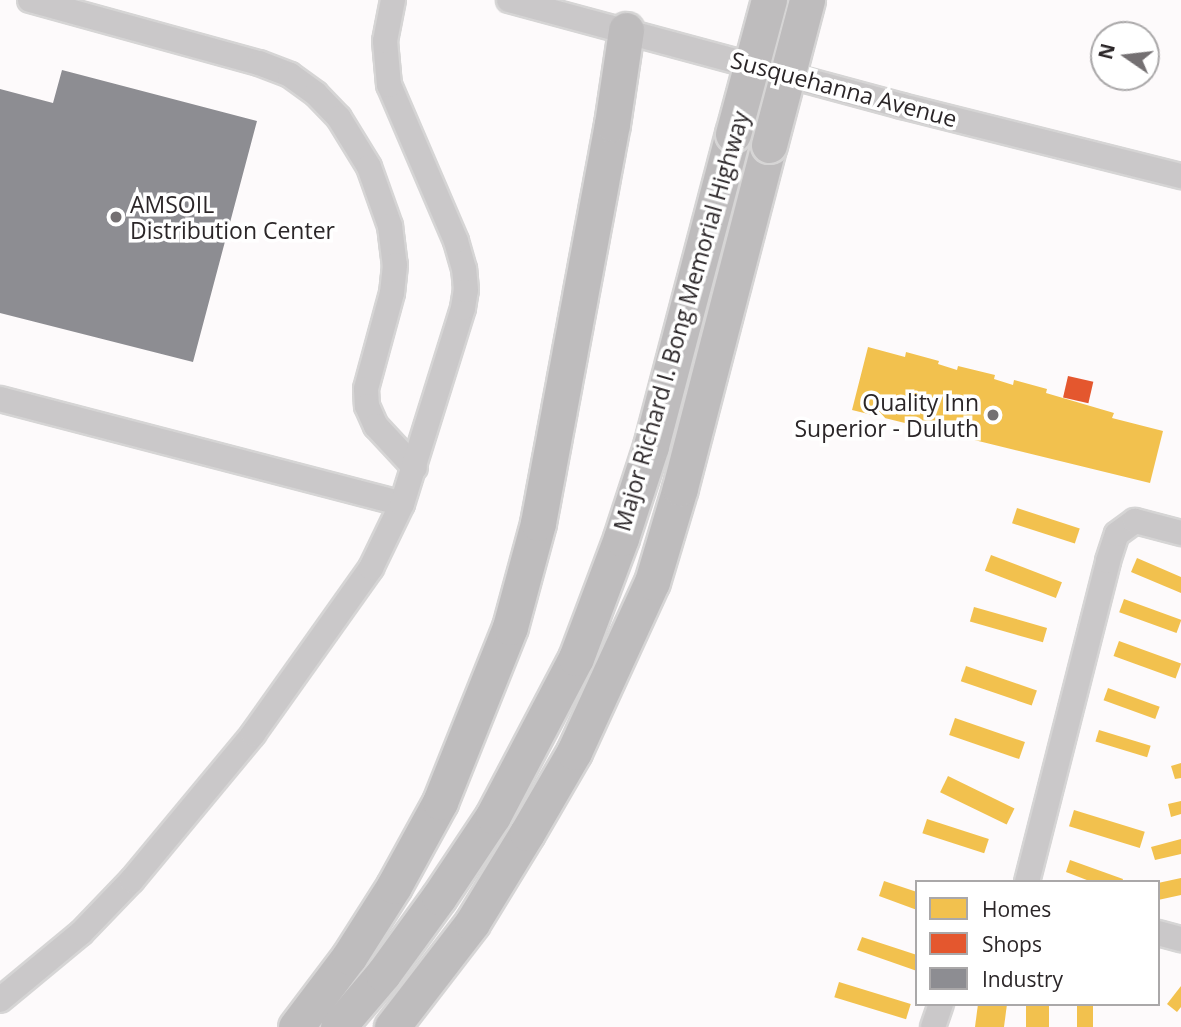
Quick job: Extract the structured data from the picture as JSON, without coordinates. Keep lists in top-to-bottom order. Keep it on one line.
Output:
{"streets":{"highway":["Major Richard I. Bong Memorial Highway"],"street":["Susquehanna Avenue"]},"places":["AMSOIL Distribution Center","Quality Inn Superior - Duluth"],"legend":["Homes","Shops","Industry"],"north":"left"}
